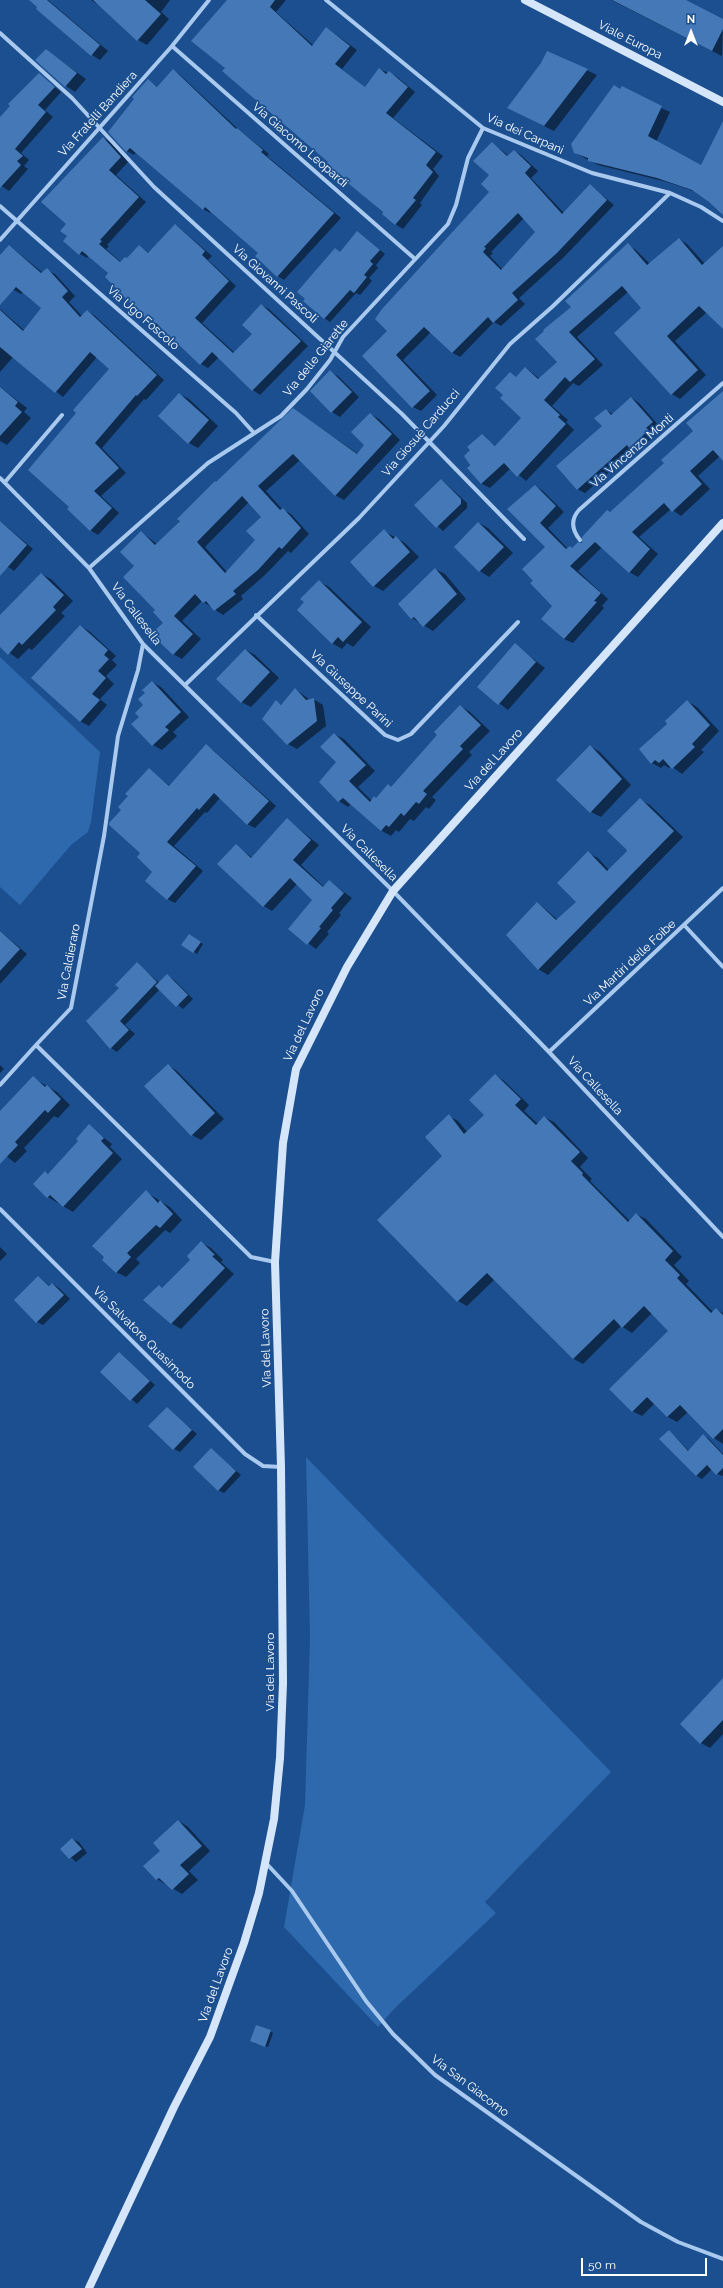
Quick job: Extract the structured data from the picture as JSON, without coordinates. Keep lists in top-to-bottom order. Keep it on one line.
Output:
{"streets":{"street":["Viale Europa","Via Fratelli Bandiera","Via dei Carpani","Via Giacomo Leopardi","Via Giovanni Pascoli","Via Ugo Foscolo","Via delle Giarette","Via Giosuè Carducci","Via Vincenzo Monti","Via Callesella","Via Giuseppe Parini","Via del Lavoro","Via Caldieraro","Via Martiri delle Foibe","Via Salvatore Quasimodo","Via San Giacomo"]},"crossings":[["Via Fratelli Bandiera","Via Giacomo Leopardi"],["Via Fratelli Bandiera","Via Giovanni Pascoli"],["Via Fratelli Bandiera","Via Ugo Foscolo"],["Via dei Carpani","Via delle Giarette"],["Via dei Carpani","Via Giosuè Carducci"],["Via Giacomo Leopardi","Via delle Giarette"],["Via Giovanni Pascoli","Via delle Giarette"],["Via Giovanni Pascoli","Via Giosuè Carducci"],["Via Ugo Foscolo","Via delle Giarette"],["Via delle Giarette","Via Callesella"],["Via Giosuè Carducci","Via Callesella"],["Via Giosuè Carducci","Via Giuseppe Parini"],["Via Callesella","Via del Lavoro"],["Via Callesella","Via Caldieraro"],["Via Callesella","Via Martiri delle Foibe"],["Via del Lavoro","Via Salvatore Quasimodo"],["Via del Lavoro","Via San Giacomo"]],"scale_bar":"50 m","north":"top"}
